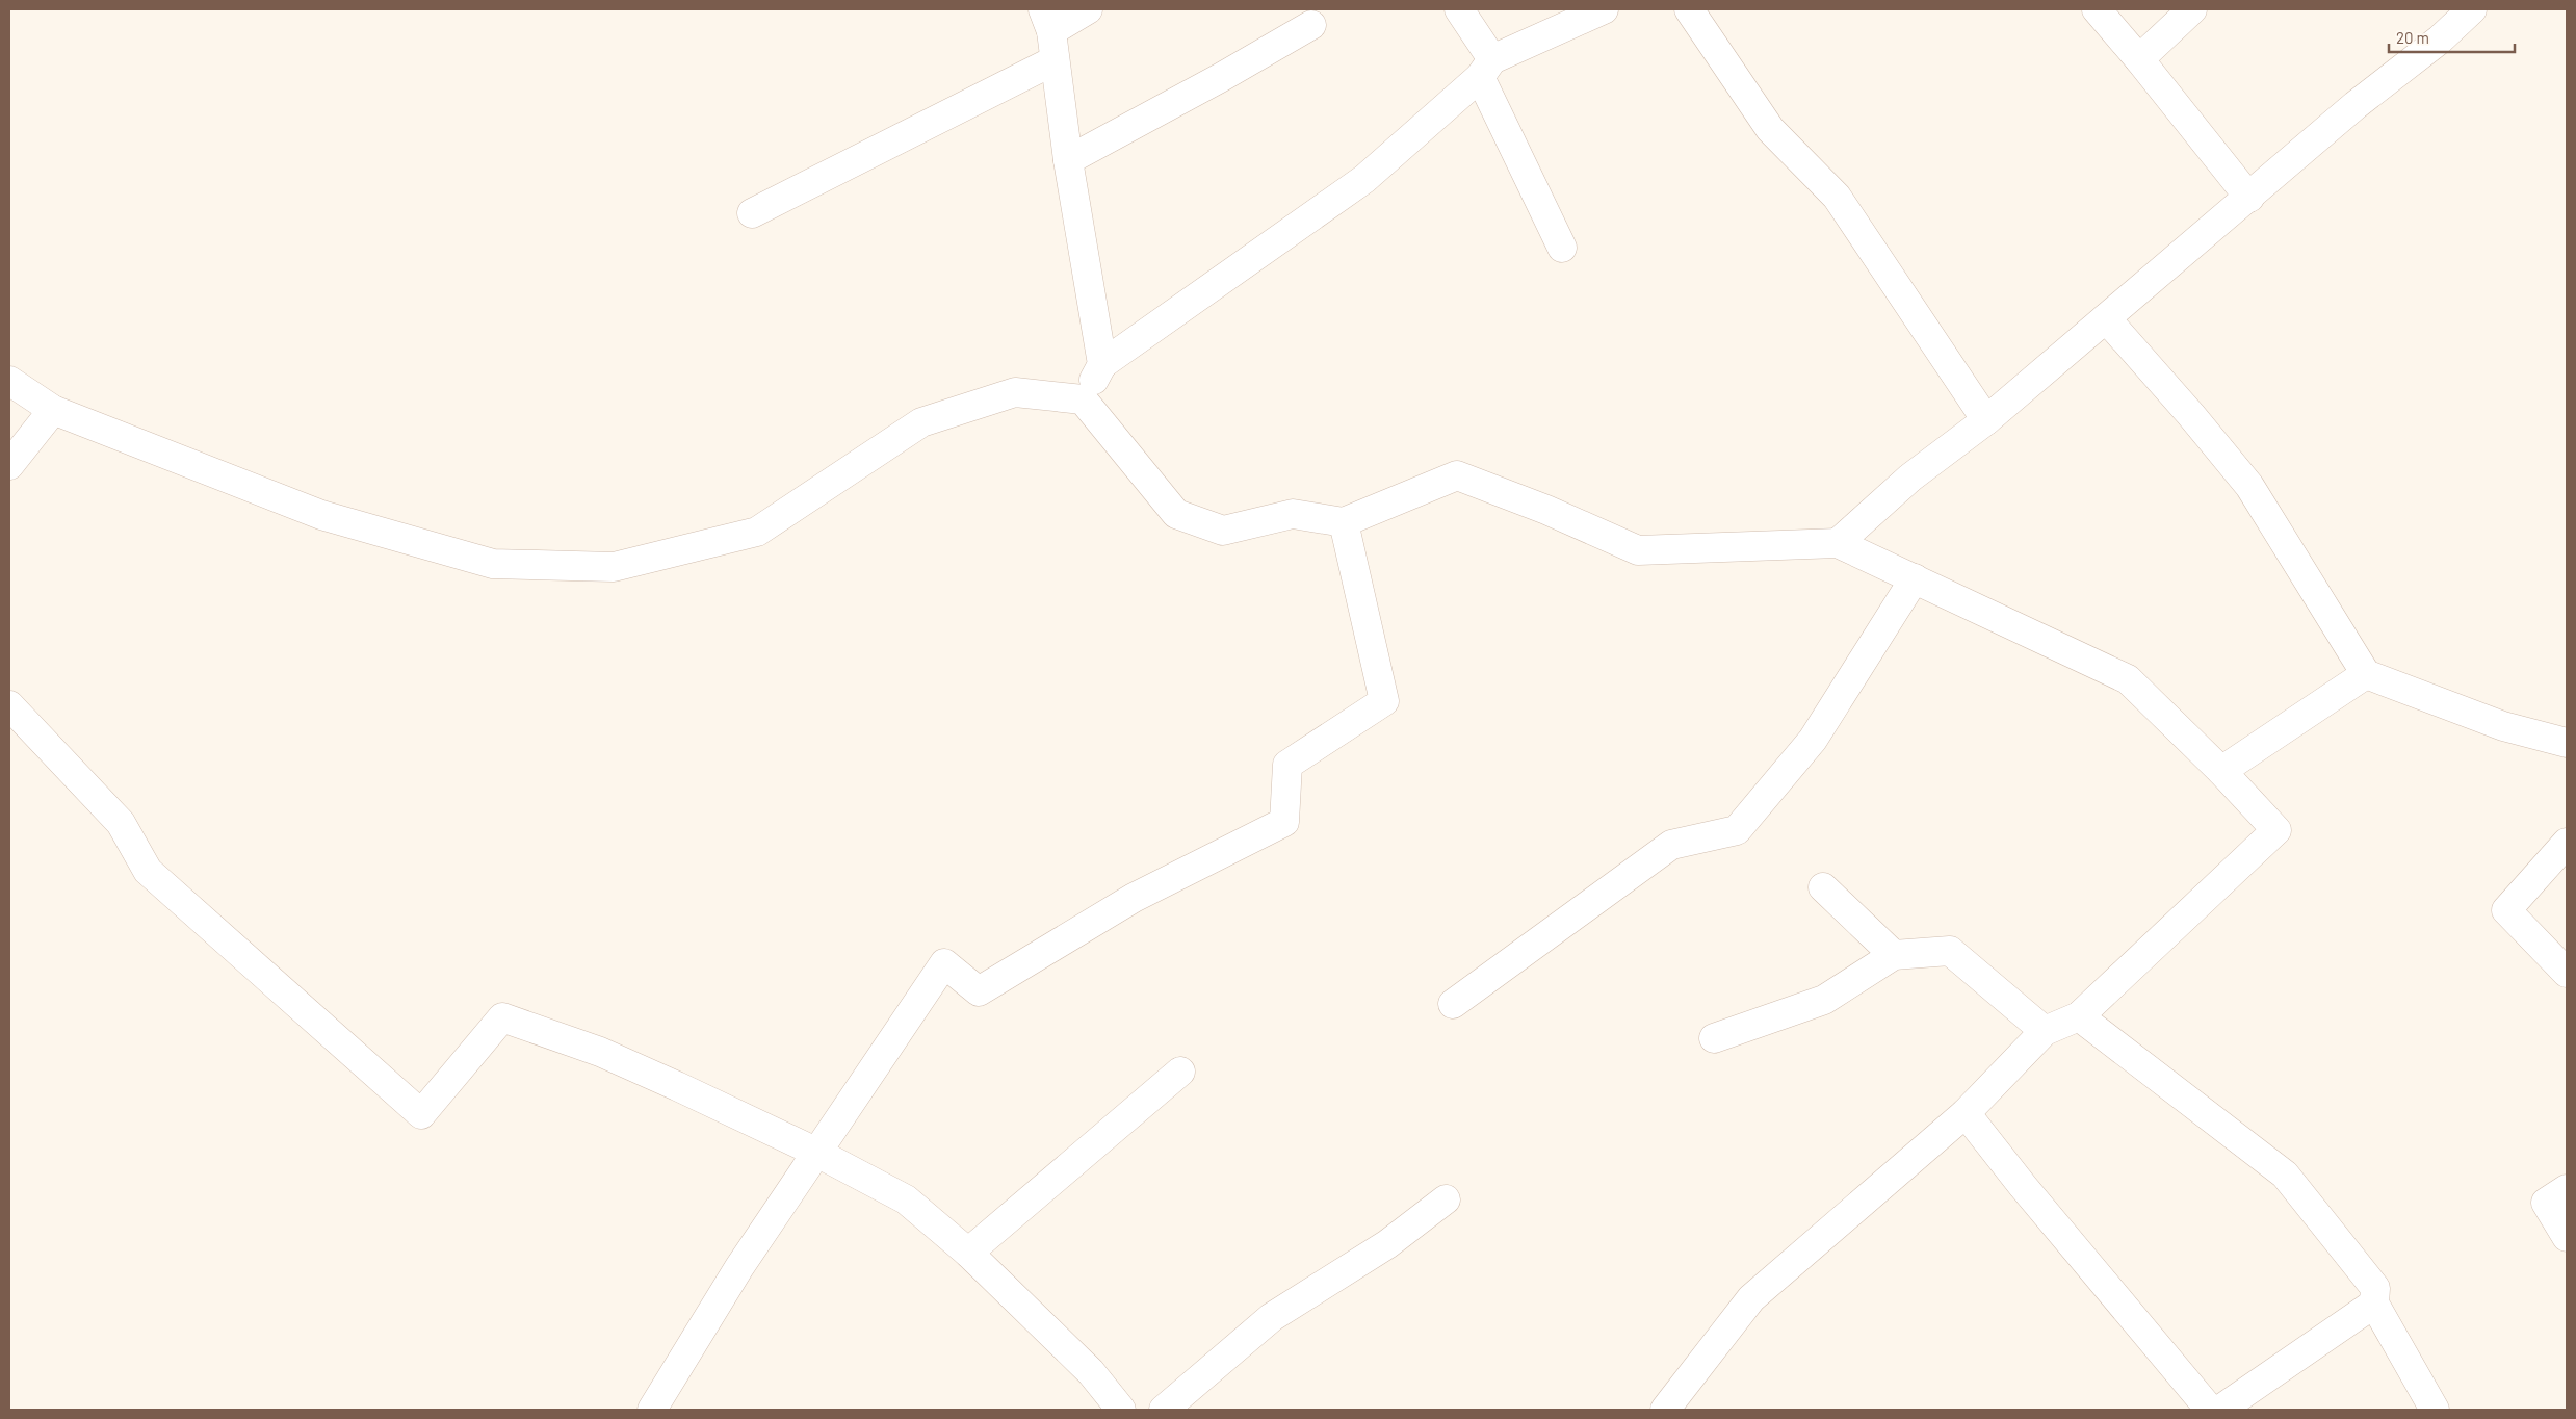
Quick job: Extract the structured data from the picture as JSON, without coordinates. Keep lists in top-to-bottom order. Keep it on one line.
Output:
{"scale_bar":"20 m"}
